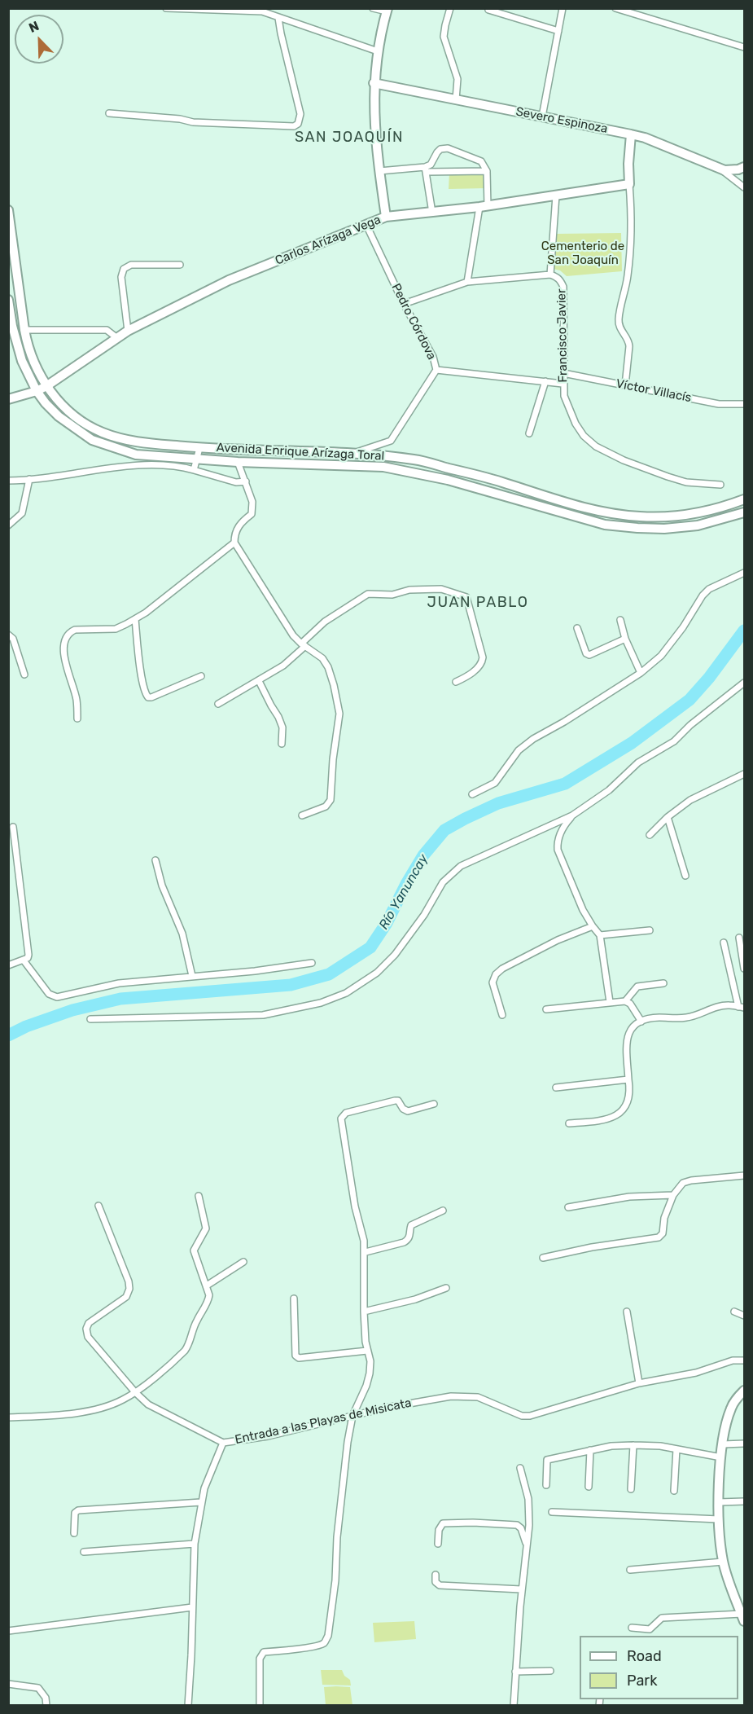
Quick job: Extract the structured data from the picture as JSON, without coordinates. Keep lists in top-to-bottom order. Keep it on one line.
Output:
{"streets":{"main road":["Severo Espinoza","Carlos Arízaga Vega","Avenida Enrique Arízaga Toral"],"street":["Pedro Córdova","Francisco Javier","Víctor Villacís","Entrada a las Playas de Misicata"]},"crossings":[["Carlos Arízaga Vega","Pedro Córdova"],["Carlos Arízaga Vega","Avenida Enrique Arízaga Toral"],["Pedro Córdova","Francisco Javier"],["Pedro Córdova","Avenida Enrique Arízaga Toral"],["Francisco Javier","Víctor Villacís"]],"districts":["SAN JOAQUÍN","JUAN PABLO"],"water":["Río Yanuncay"],"parks":["Cementerio de San Joaquín"],"legend":["Road","Park"],"north":"top left"}
